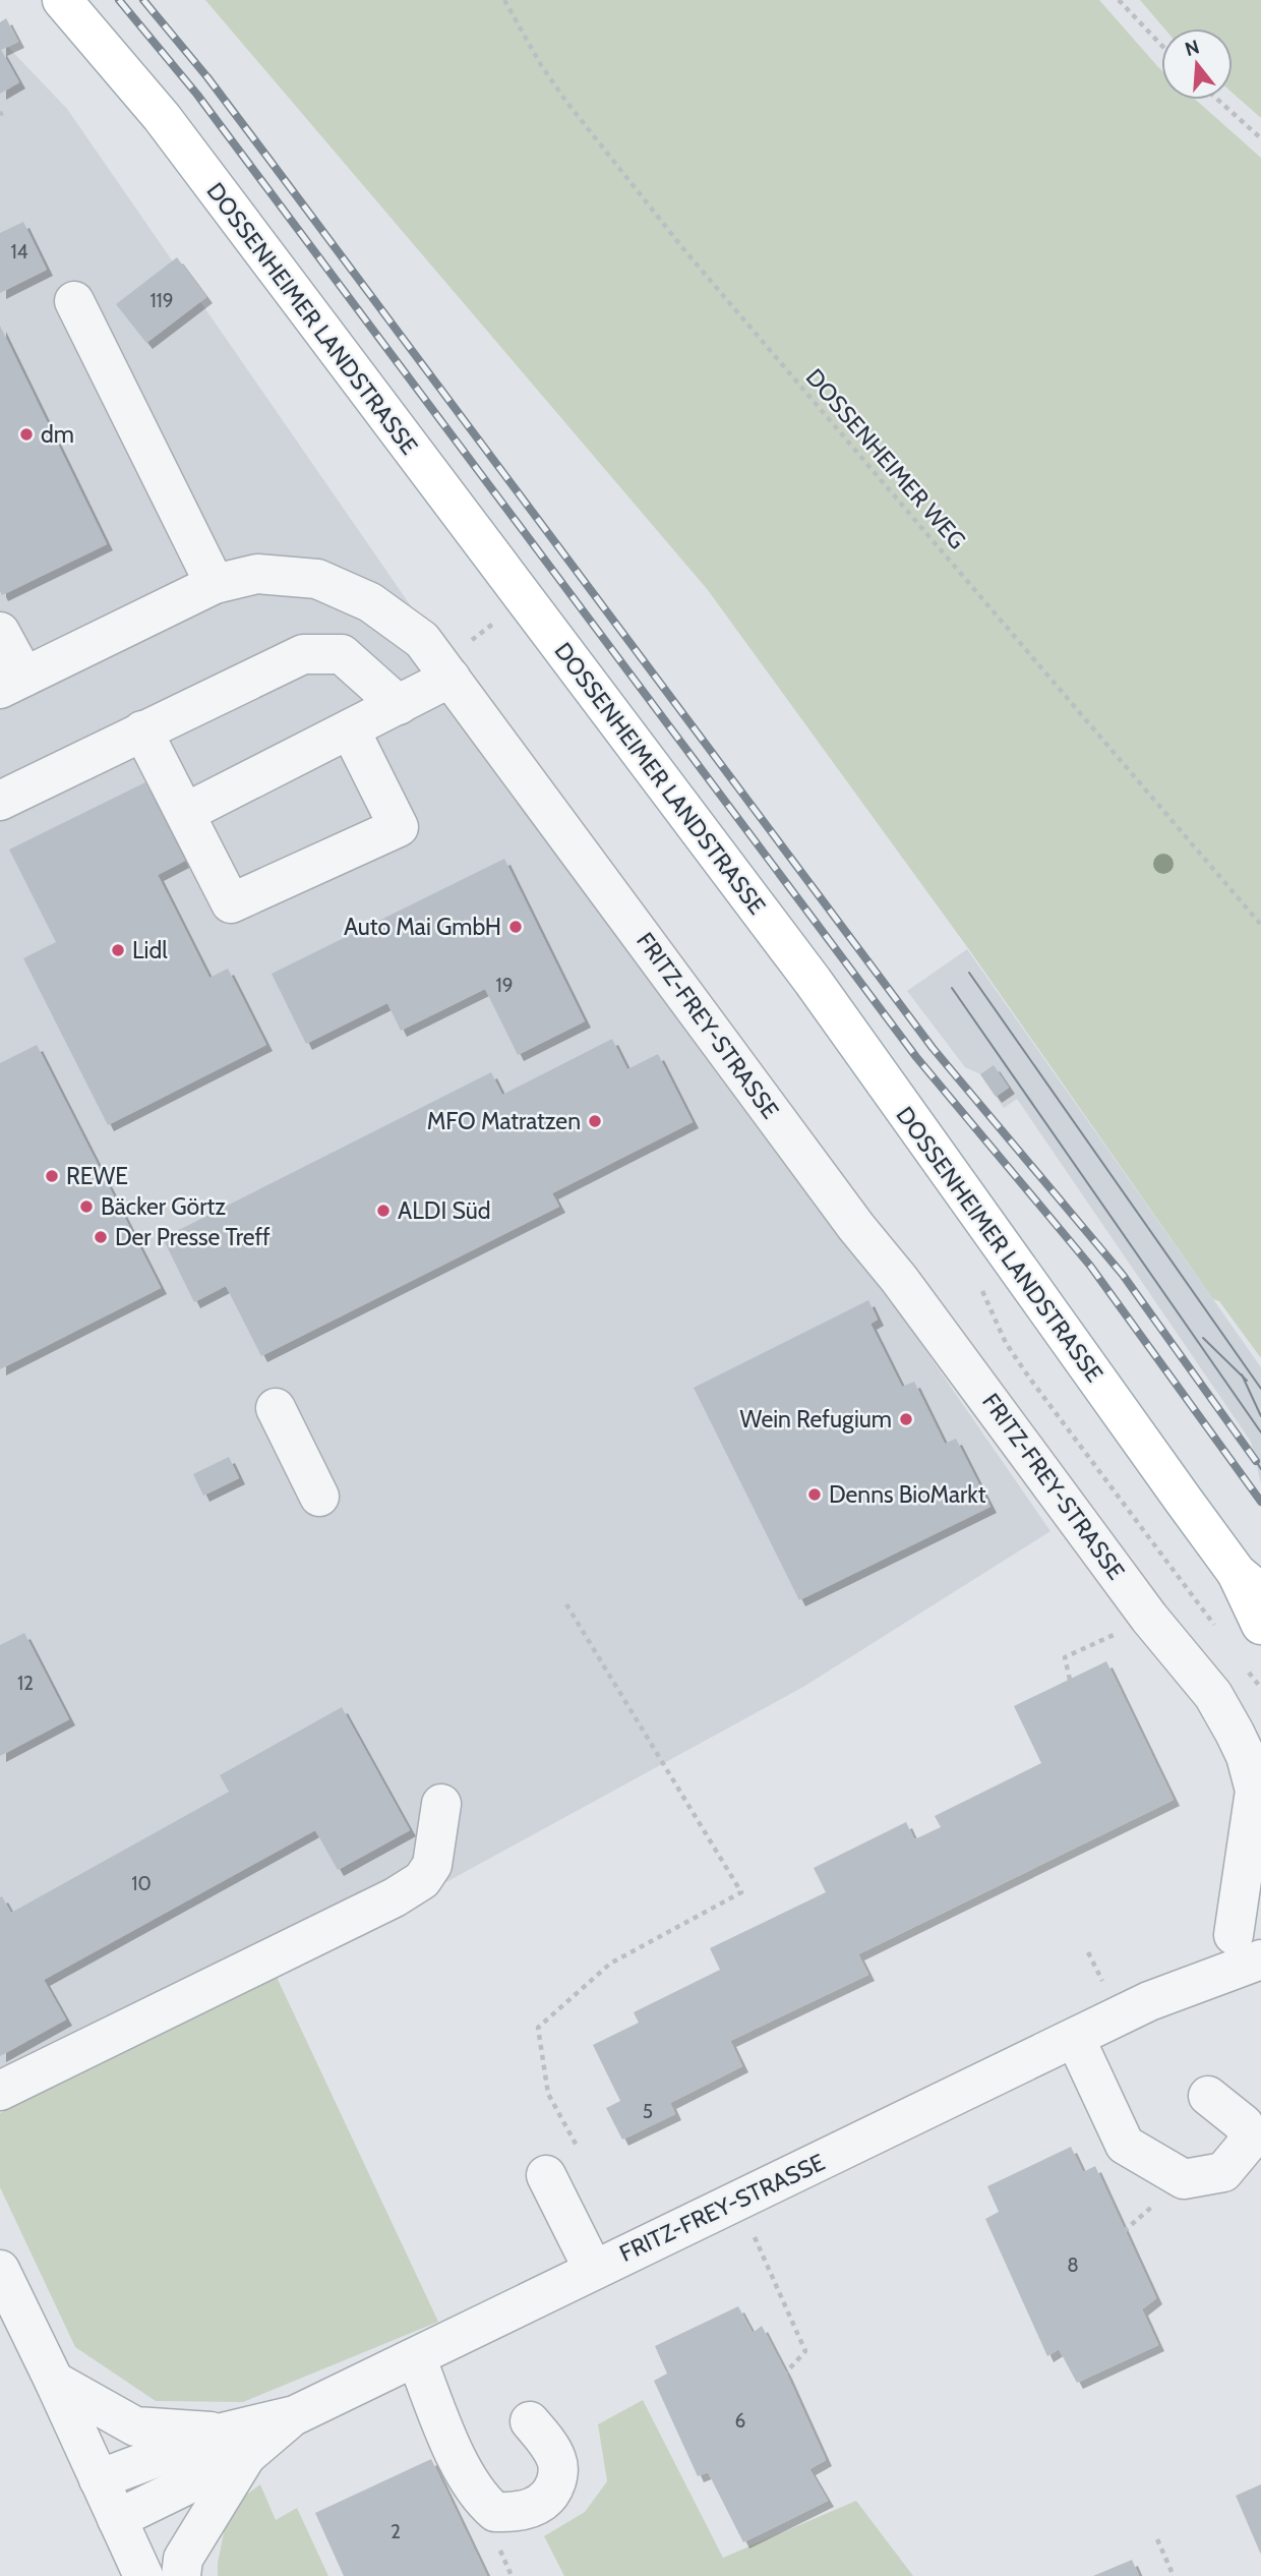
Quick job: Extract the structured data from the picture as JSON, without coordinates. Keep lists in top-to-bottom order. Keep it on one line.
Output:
{"streets":{"main road":["DOSSENHEIMER LANDSTRASSE"],"street":["FRITZ-FREY-STRASSE"],"path":["DOSSENHEIMER WEG"]},"places":["dm","Auto Mai GmbH","Lidl","MFO Matratzen","REWE","Bäcker Görtz","ALDI Süd","Der Presse Treff","Wein Refugium","Denns BioMarkt"],"house_numbers":["14","119","19","12","10","5","8","6","2"],"north":"top"}
